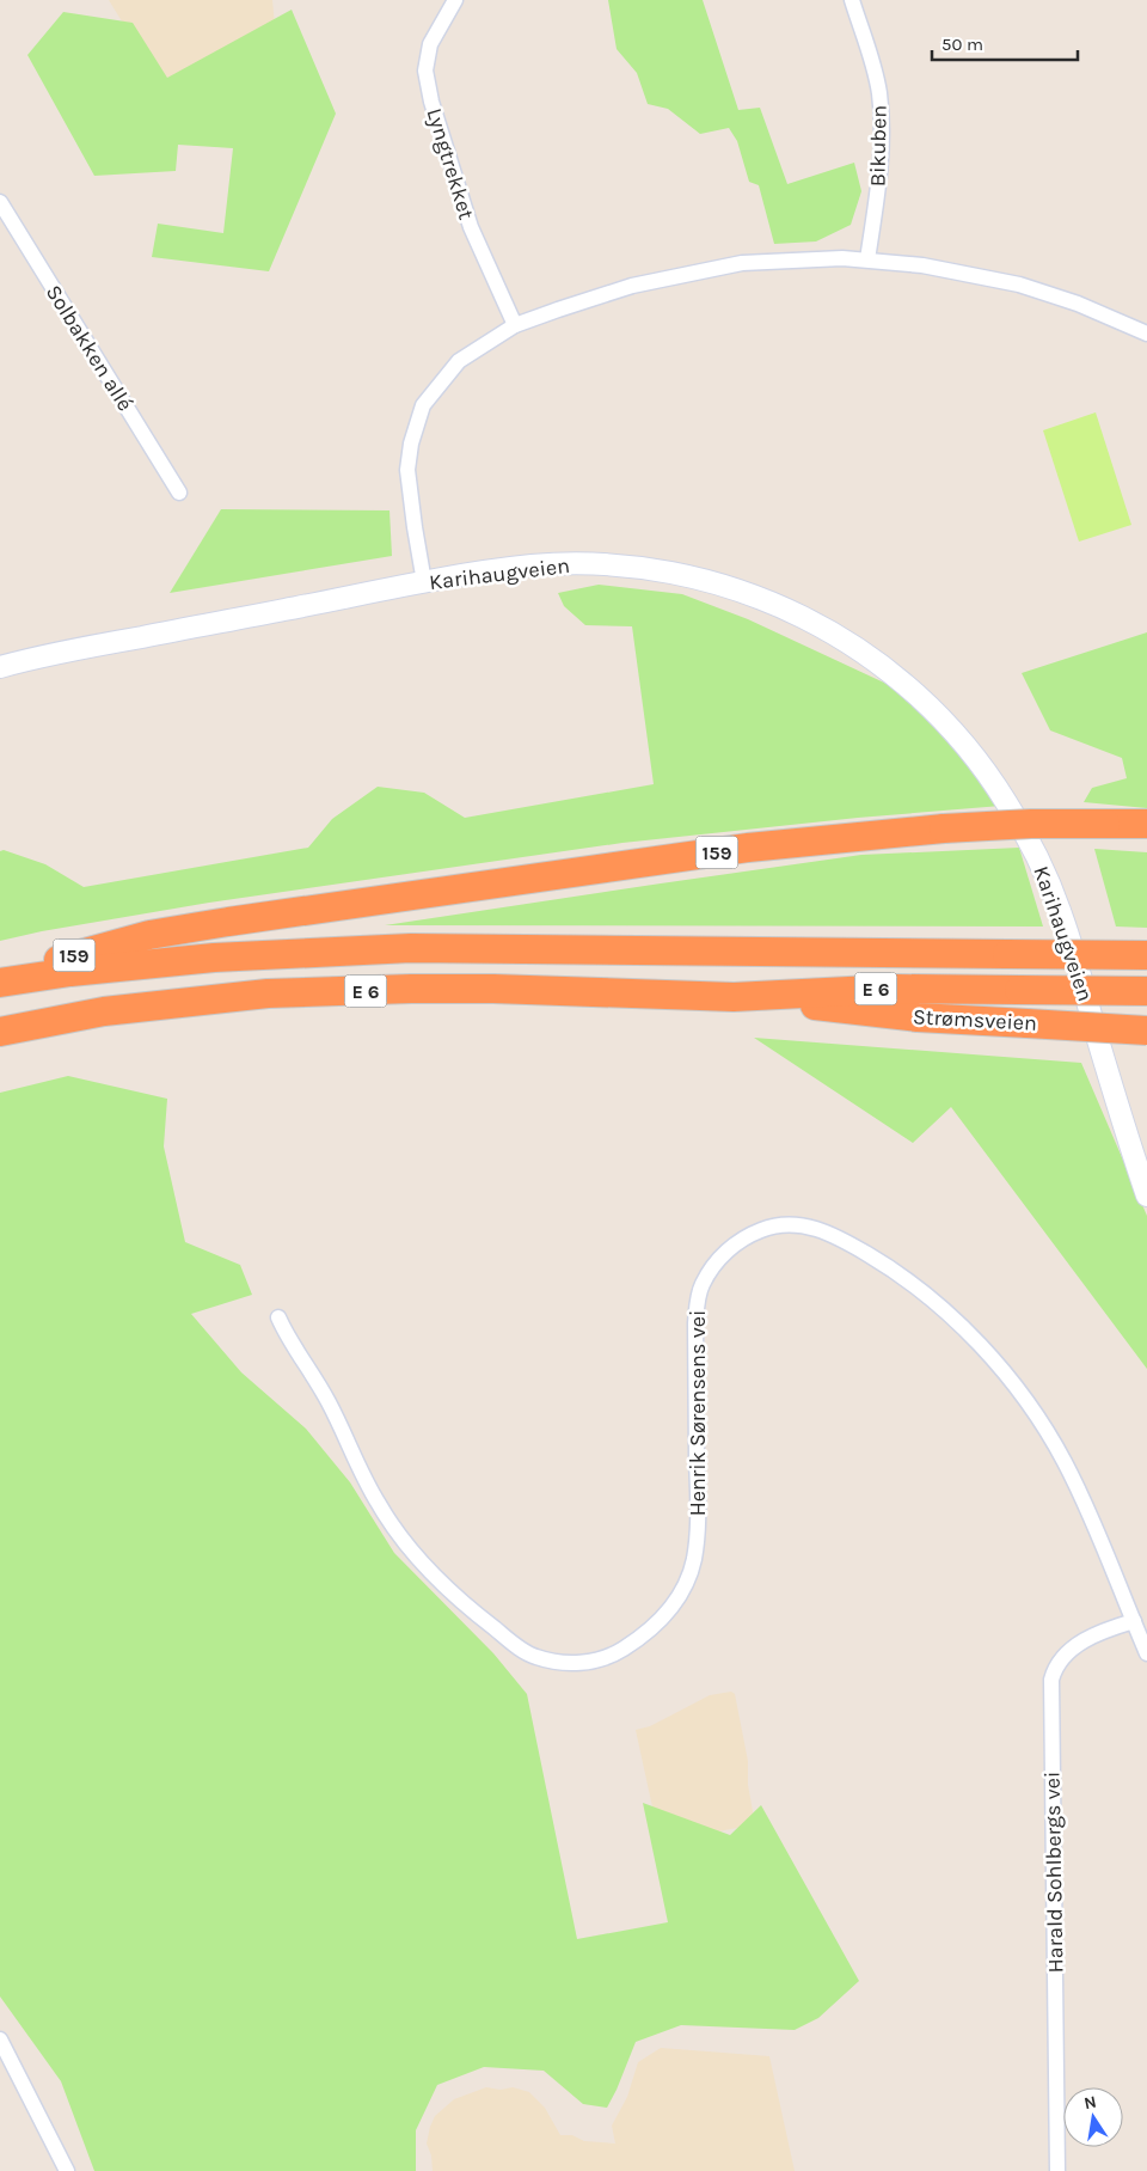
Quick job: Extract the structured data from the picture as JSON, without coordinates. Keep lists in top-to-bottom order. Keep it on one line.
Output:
{"streets":{"highway":["159","E 6","Strømsveien"],"main road":["Karihaugveien"],"street":["Bikuben","Lyngtrekket","Solbakken allé","Henrik Sørensens vei","Harald Sohlbergs vei"]},"crossings":[["159","E 6"],["E 6","Strømsveien"],["Henrik Sørensens vei","Harald Sohlbergs vei"]],"scale_bar":"50 m","north":"top"}
